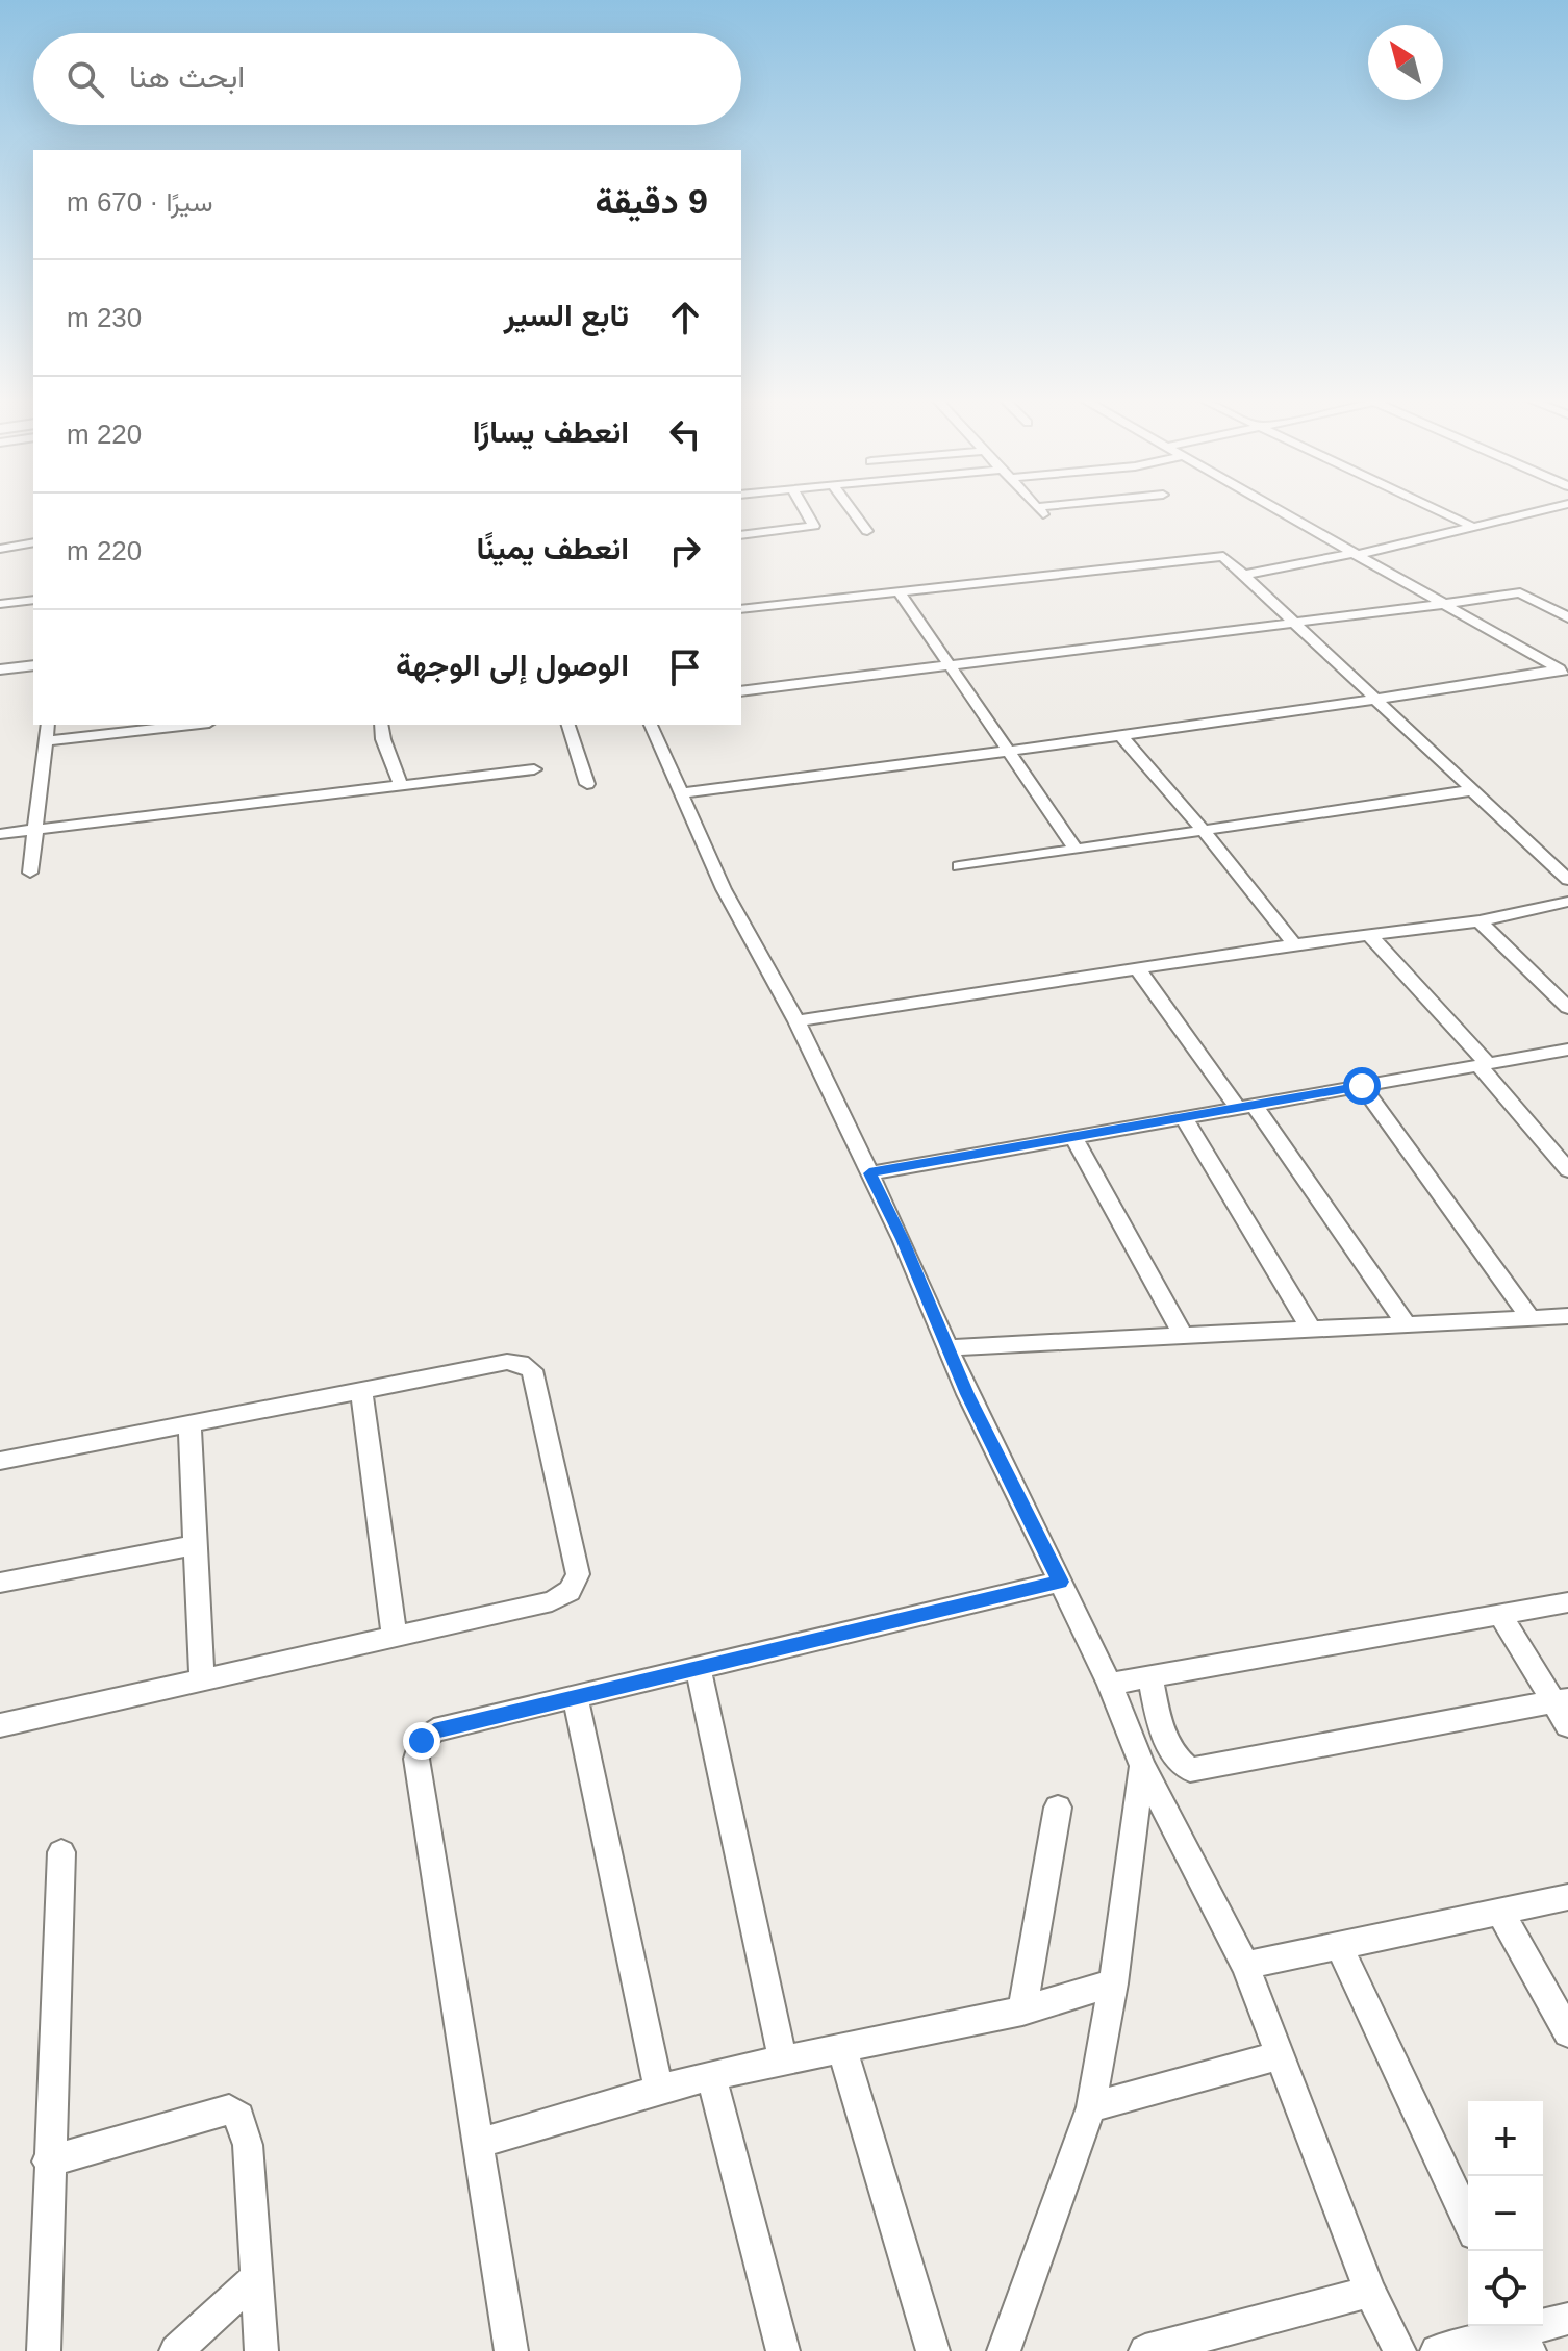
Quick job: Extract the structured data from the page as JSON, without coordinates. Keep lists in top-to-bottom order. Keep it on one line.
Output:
{"north":"top left","page":{"search":"ابحث هنا","heading":["9 دقيقة","سيرًا · 670 m"],"list":[["تابع السير","230 m"],["انعطف يسارًا","220 m"],["انعطف يمينًا","220 m"],"الوصول إلى الوجهة"],"map_buttons":["+","−"]}}
